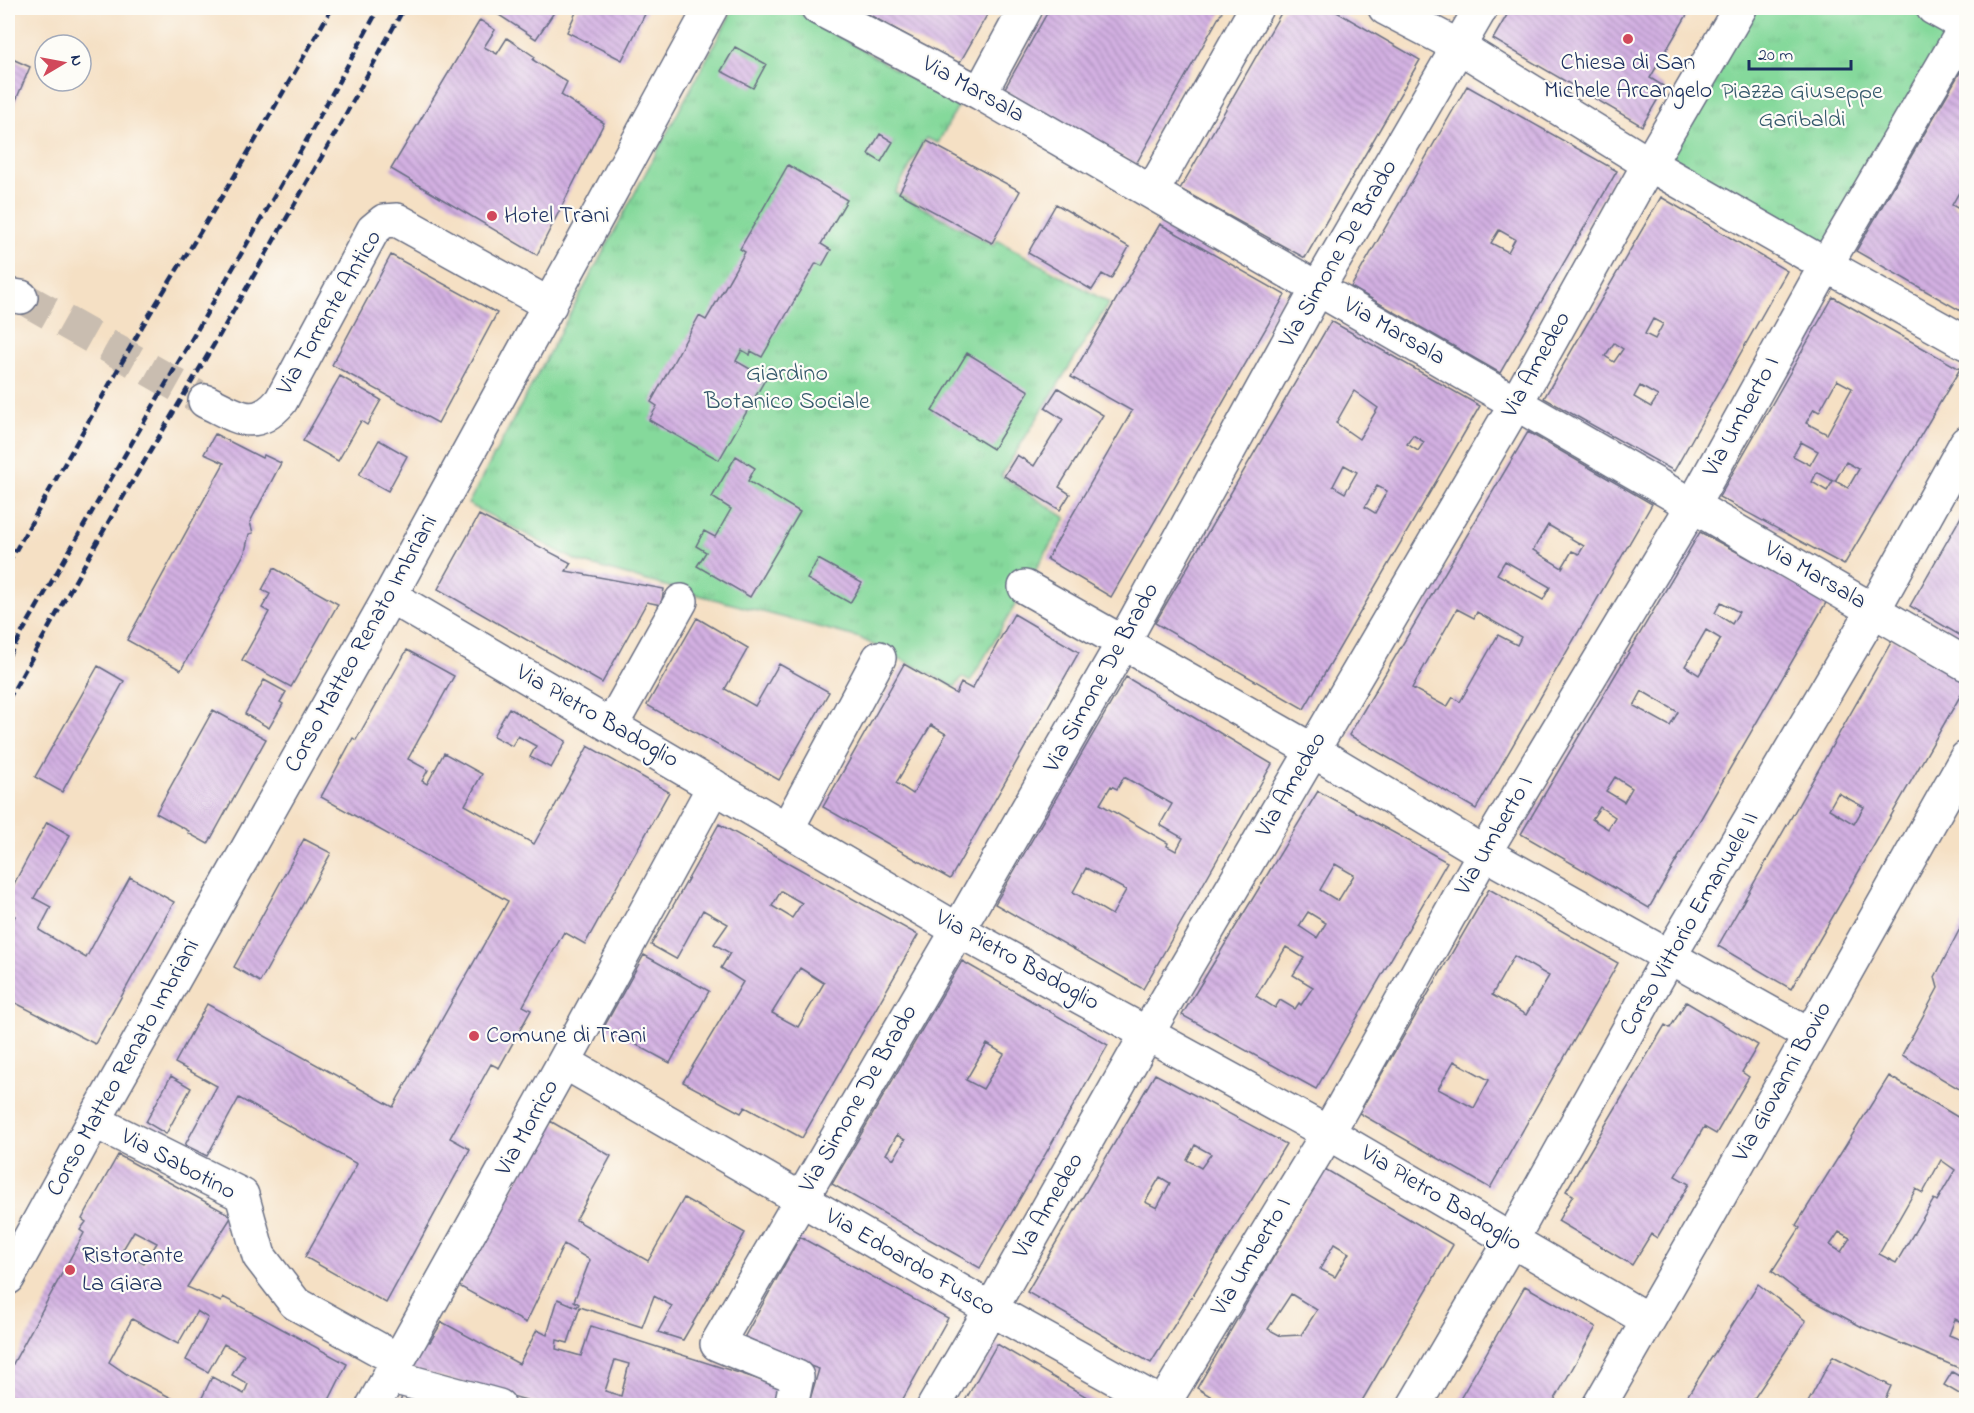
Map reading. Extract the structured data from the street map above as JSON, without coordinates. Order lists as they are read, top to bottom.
{
  "streets": {
    "street": [
      "Via Marsala",
      "Via Simone De Brado",
      "Via Torrente Antico",
      "Via Amedeo",
      "Via Umberto I",
      "Corso Matteo Renato Imbriani",
      "Via Pietro Badoglio",
      "Corso Vittorio Emanuele II",
      "Via Giovanni Bovio",
      "Via Morrico",
      "Via Sabotino",
      "Via Edoardo Fusco"
    ]
  },
  "crossings": [
    ["Via Marsala", "Via Simone De Brado"],
    ["Via Marsala", "Via Amedeo"],
    ["Via Marsala", "Via Umberto I"],
    ["Via Marsala", "Corso Vittorio Emanuele II"],
    ["Via Simone De Brado", "Via Pietro Badoglio"],
    ["Via Simone De Brado", "Via Edoardo Fusco"],
    ["Via Torrente Antico", "Corso Matteo Renato Imbriani"],
    ["Via Amedeo", "Via Pietro Badoglio"],
    ["Via Amedeo", "Via Edoardo Fusco"],
    ["Via Umberto I", "Via Pietro Badoglio"],
    ["Via Umberto I", "Via Edoardo Fusco"],
    ["Corso Matteo Renato Imbriani", "Via Pietro Badoglio"],
    ["Corso Matteo Renato Imbriani", "Via Sabotino"],
    ["Via Pietro Badoglio", "Corso Vittorio Emanuele II"],
    ["Via Pietro Badoglio", "Via Giovanni Bovio"],
    ["Via Pietro Badoglio", "Via Morrico"],
    ["Via Morrico", "Via Sabotino"],
    ["Via Morrico", "Via Edoardo Fusco"]
  ],
  "parks": ["Piazza Giuseppe Garibaldi", "Giardino Botanico Sociale"],
  "places": [
    "Chiesa di San Michele Arcangelo",
    "Hotel Trani",
    "Comune di Trani",
    "Ristorante La Giara"
  ],
  "scale_bar": "20 m",
  "north": "right"
}
